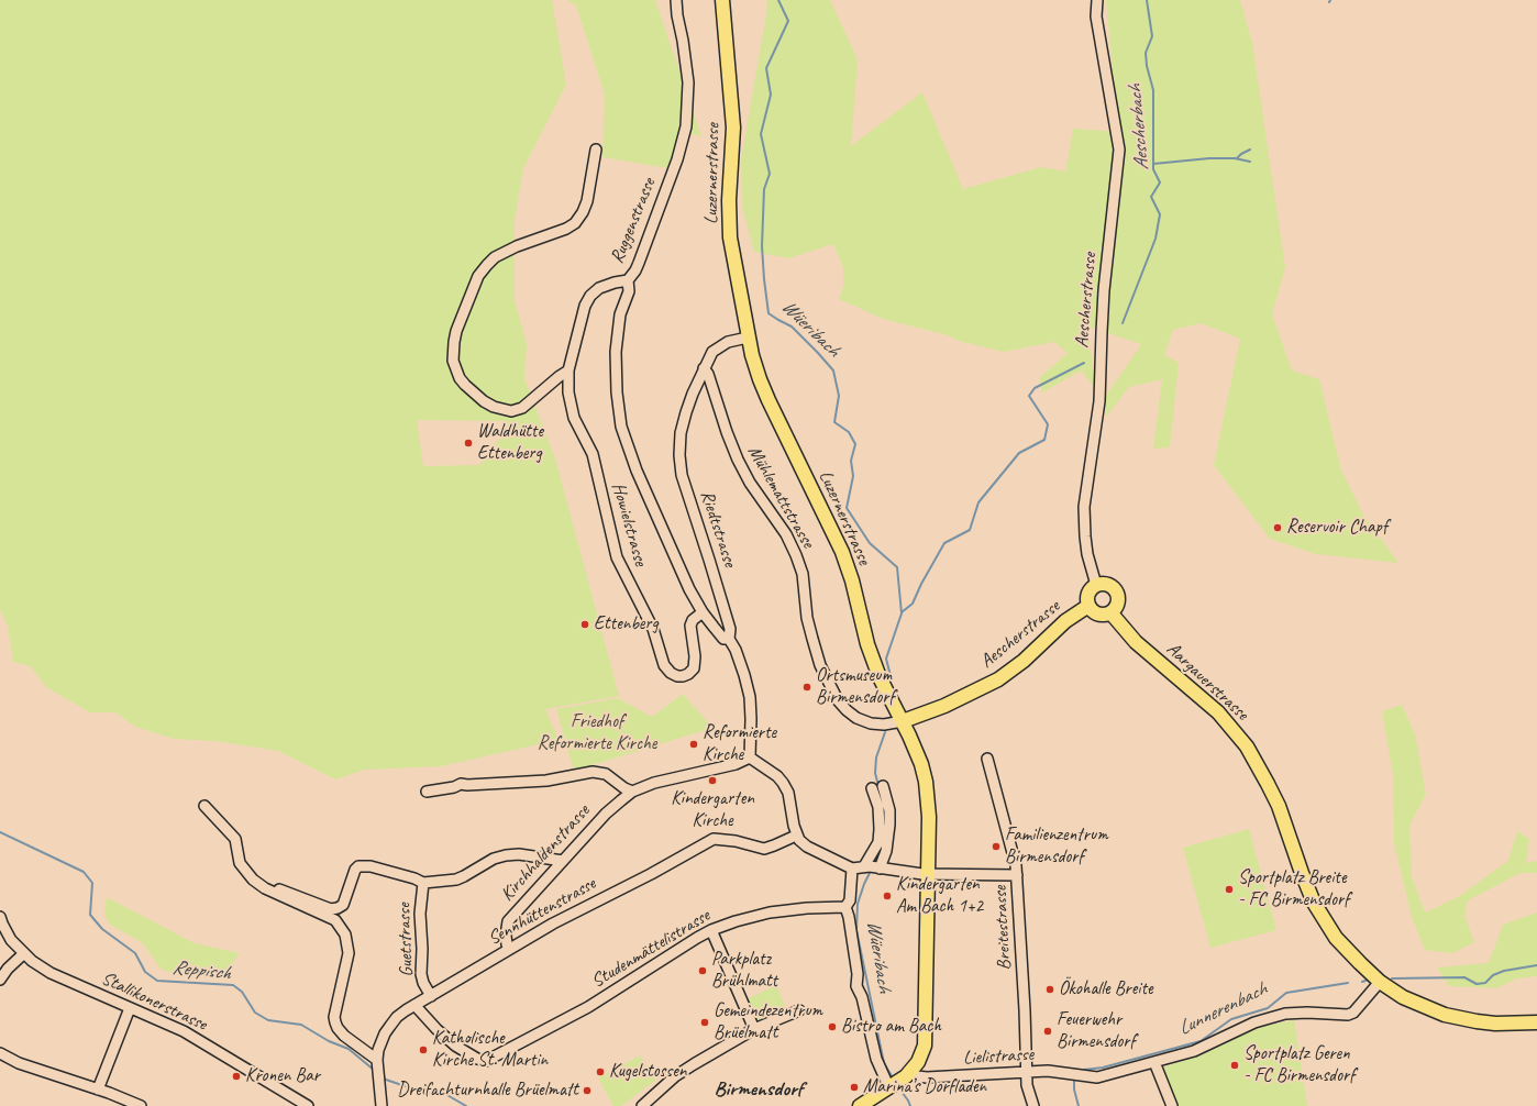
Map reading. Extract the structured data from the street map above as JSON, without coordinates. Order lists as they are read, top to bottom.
{
  "streets": {
    "main road": ["Luzernerstrasse", "Aescherstrasse", "Aargauerstrasse"],
    "street": [
      "Ruggenstrasse",
      "Mühlemattstrasse",
      "Howielstrasse",
      "Riedtstrasse",
      "Kirchhaldenstrasse",
      "Sennhüttenstrasse",
      "Breitestrasse",
      "Guetstrasse",
      "Studenmättelistrasse",
      "Stallikonerstrasse",
      "Lielistrasse"
    ]
  },
  "crossings": [
    ["Luzernerstrasse", "Aescherstrasse"],
    ["Luzernerstrasse", "Mühlemattstrasse"],
    ["Luzernerstrasse", "Riedtstrasse"],
    ["Luzernerstrasse", "Lielistrasse"],
    ["Ruggenstrasse", "Howielstrasse"],
    ["Ruggenstrasse", "Riedtstrasse"],
    ["Aescherstrasse", "Mühlemattstrasse"],
    ["Aescherstrasse", "Aargauerstrasse"],
    ["Mühlemattstrasse", "Riedtstrasse"],
    ["Riedtstrasse", "Kirchhaldenstrasse"],
    ["Aargauerstrasse", "Lielistrasse"],
    ["Kirchhaldenstrasse", "Sennhüttenstrasse"],
    ["Sennhüttenstrasse", "Guetstrasse"],
    ["Sennhüttenstrasse", "Studenmättelistrasse"],
    ["Breitestrasse", "Lielistrasse"]
  ],
  "districts": ["Birmensdorf"],
  "water": [
    "Aescherbach",
    "Wüeribach",
    "Reppisch",
    "Lunnerenbach"
  ],
  "parks": ["Friedhof Reformierte Kirche"],
  "places": [
    "Waldhütte Ettenberg",
    "Reservoir Chapf",
    "Ettenberg",
    "Ortsmuseum Birmensdorf",
    "Reformierte Kirche",
    "Kindergarten Kirche",
    "Familienzentrum Birmensdorf",
    "Sportplatz Breite - FC Birmensdorf",
    "Kindergarten Am Bach 1+2",
    "Parkplatz Brühlmatt",
    "Ökohalle Breite",
    "Gemeindezentrum Brüelmatt",
    "Bistro am Bach",
    "Feuerwehr Birmensdorf",
    "Katholische Kirche St. Martin",
    "Sportplatz Geren - FC Birmensdorf",
    "Kugelstossen",
    "Kronen Bar",
    "Marina’s Dorfladen",
    "Dreifachturnhalle Brüelmatt"
  ]
}
